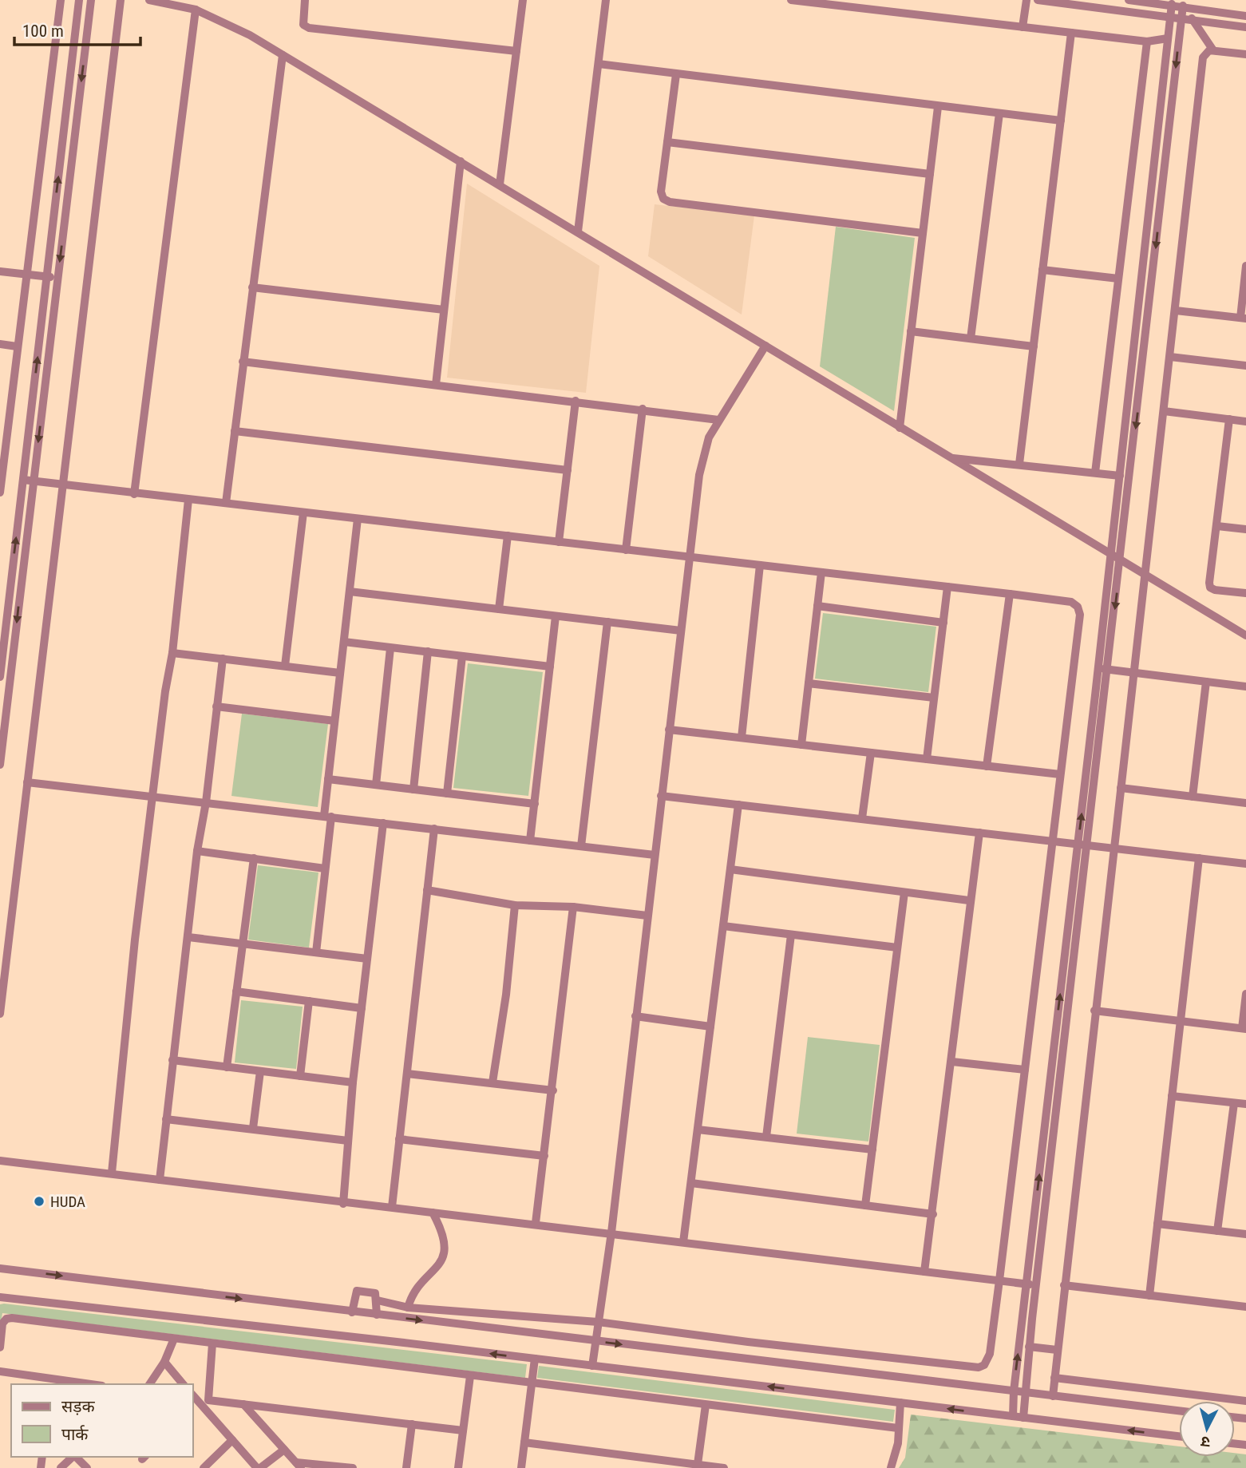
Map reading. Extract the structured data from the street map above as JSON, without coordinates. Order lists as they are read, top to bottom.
{
  "places": ["HUDA"],
  "legend": ["सड़क", "पार्क"],
  "scale_bar": "100 m",
  "north": "bottom"
}
